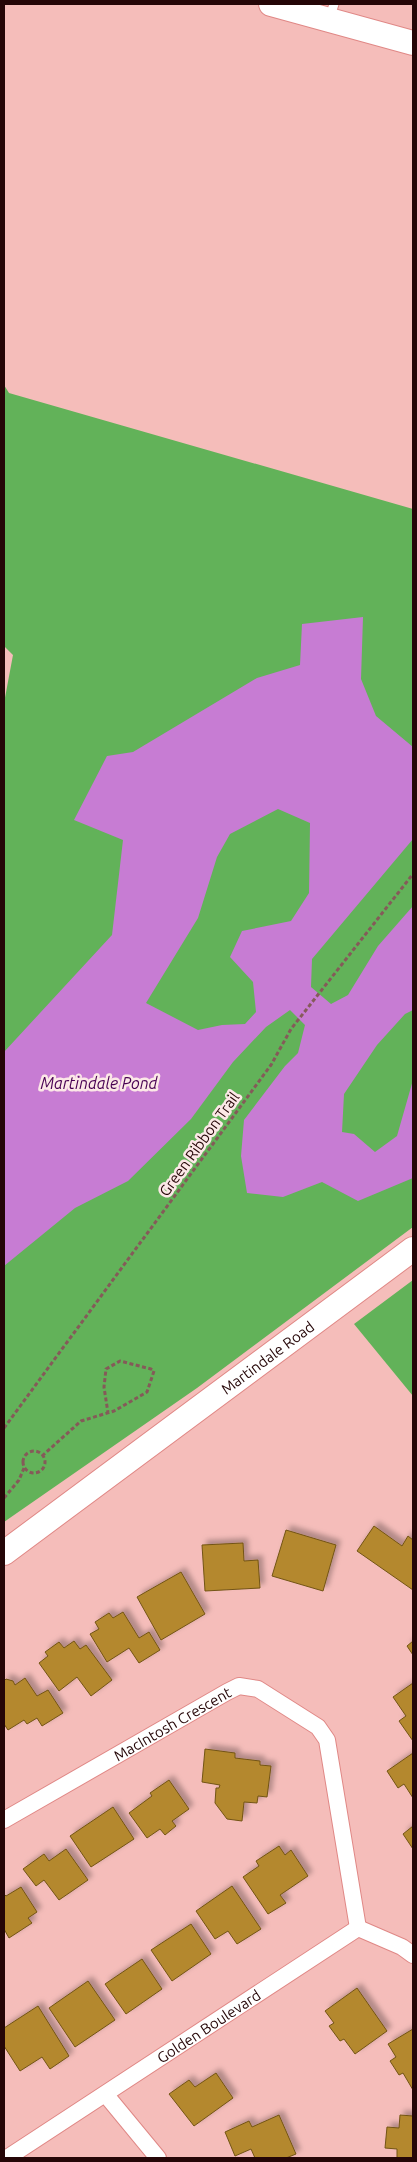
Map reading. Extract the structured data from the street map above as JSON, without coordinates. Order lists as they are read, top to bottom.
{
  "streets": {
    "main road": ["Martindale Road"],
    "street": ["MacIntosh Crescent", "Golden Boulevard"],
    "path": ["Green Ribbon Trail"]
  },
  "crossings": [
    ["MacIntosh Crescent", "Golden Boulevard"]
  ],
  "water": ["Martindale Pond"]
}
